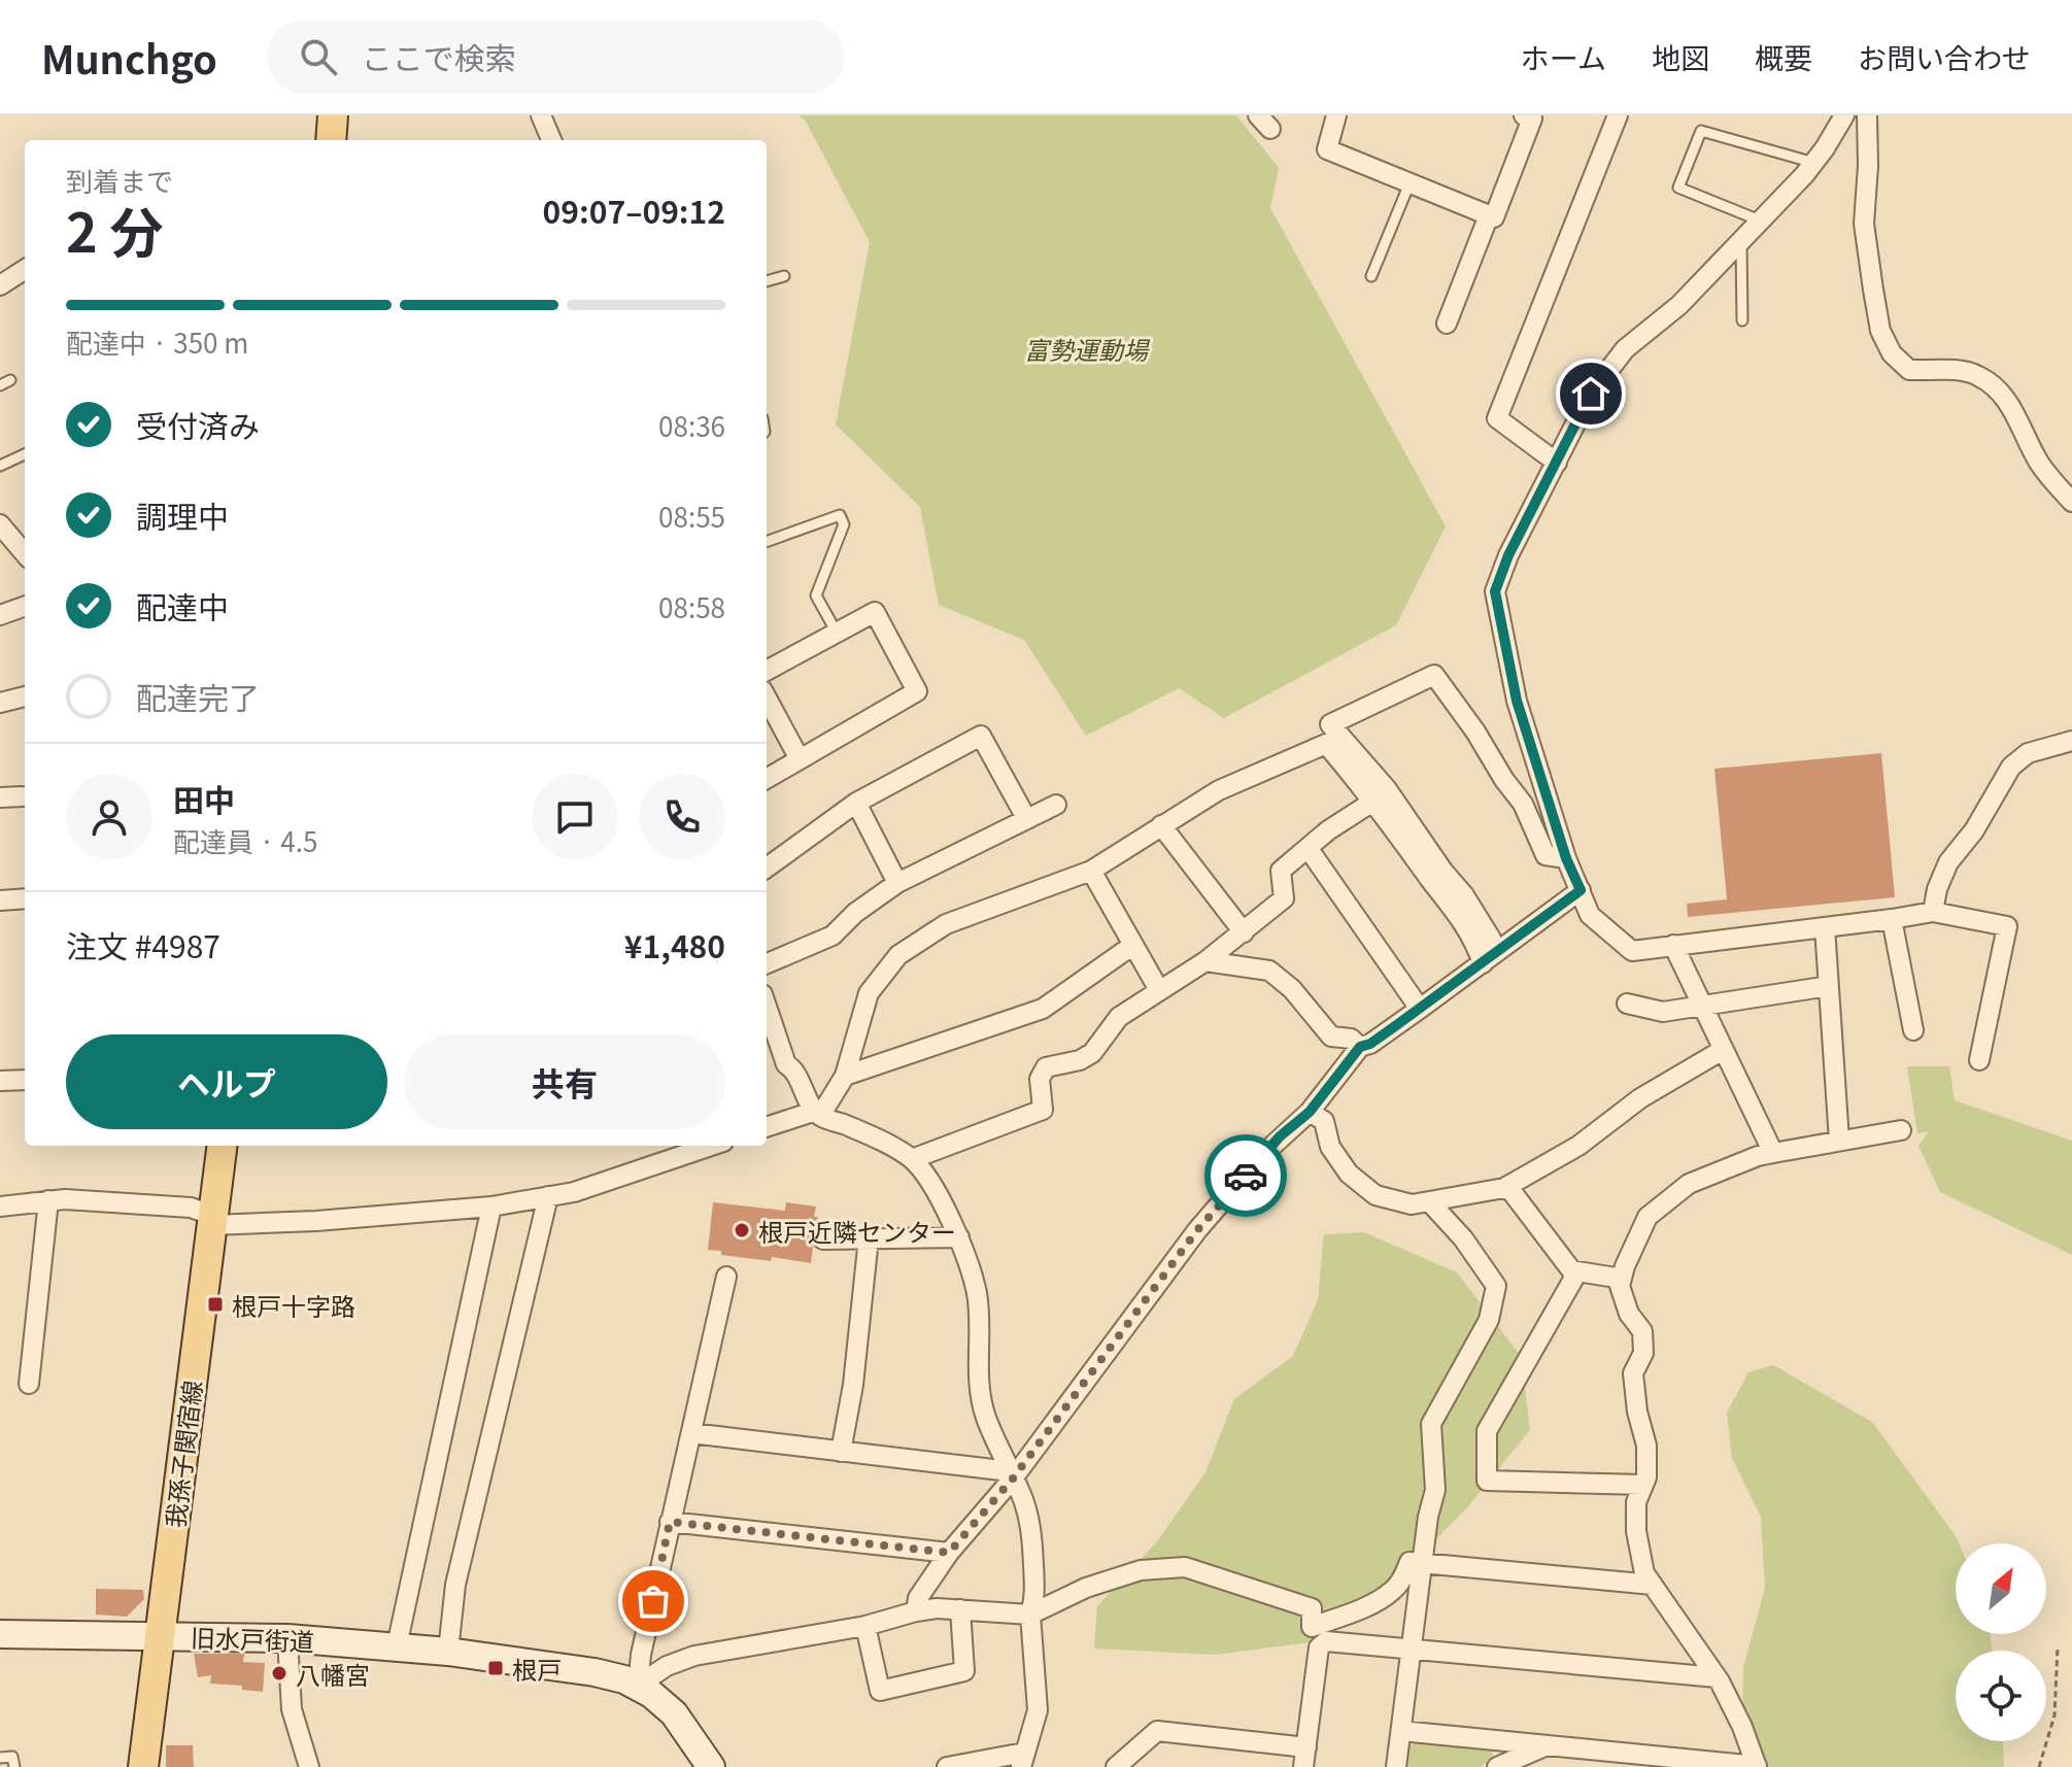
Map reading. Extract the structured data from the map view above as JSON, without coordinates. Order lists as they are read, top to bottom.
{
  "streets": {
    "main road": ["我孫子関宿線"],
    "street": ["旧水戸街道"]
  },
  "crossings": [
    ["我孫子関宿線", "旧水戸街道"]
  ],
  "parks": ["富勢運動場"],
  "places": {
    "other": ["根戸近隣センター", "八幡宮"],
    "transit": ["根戸十字路", "根戸"]
  },
  "north": "top right",
  "page": {
    "header": "Munchgo",
    "search": "ここで検索",
    "nav": [
      "ホーム",
      "地図",
      "概要",
      "お問い合わせ"
    ],
    "heading": ["2 分", "到着まで", "09:07–09:12"],
    "panel": [
      "田中",
      "配達員 · 4.5",
      "注文 #4987",
      "¥1,480"
    ],
    "bar": "配達中 · 350 m",
    "list": [
      ["受付済み", "08:36"],
      ["調理中", "08:55"],
      ["配達中", "08:58"],
      "配達完了"
    ],
    "buttons": ["ヘルプ", "共有"]
  }
}
